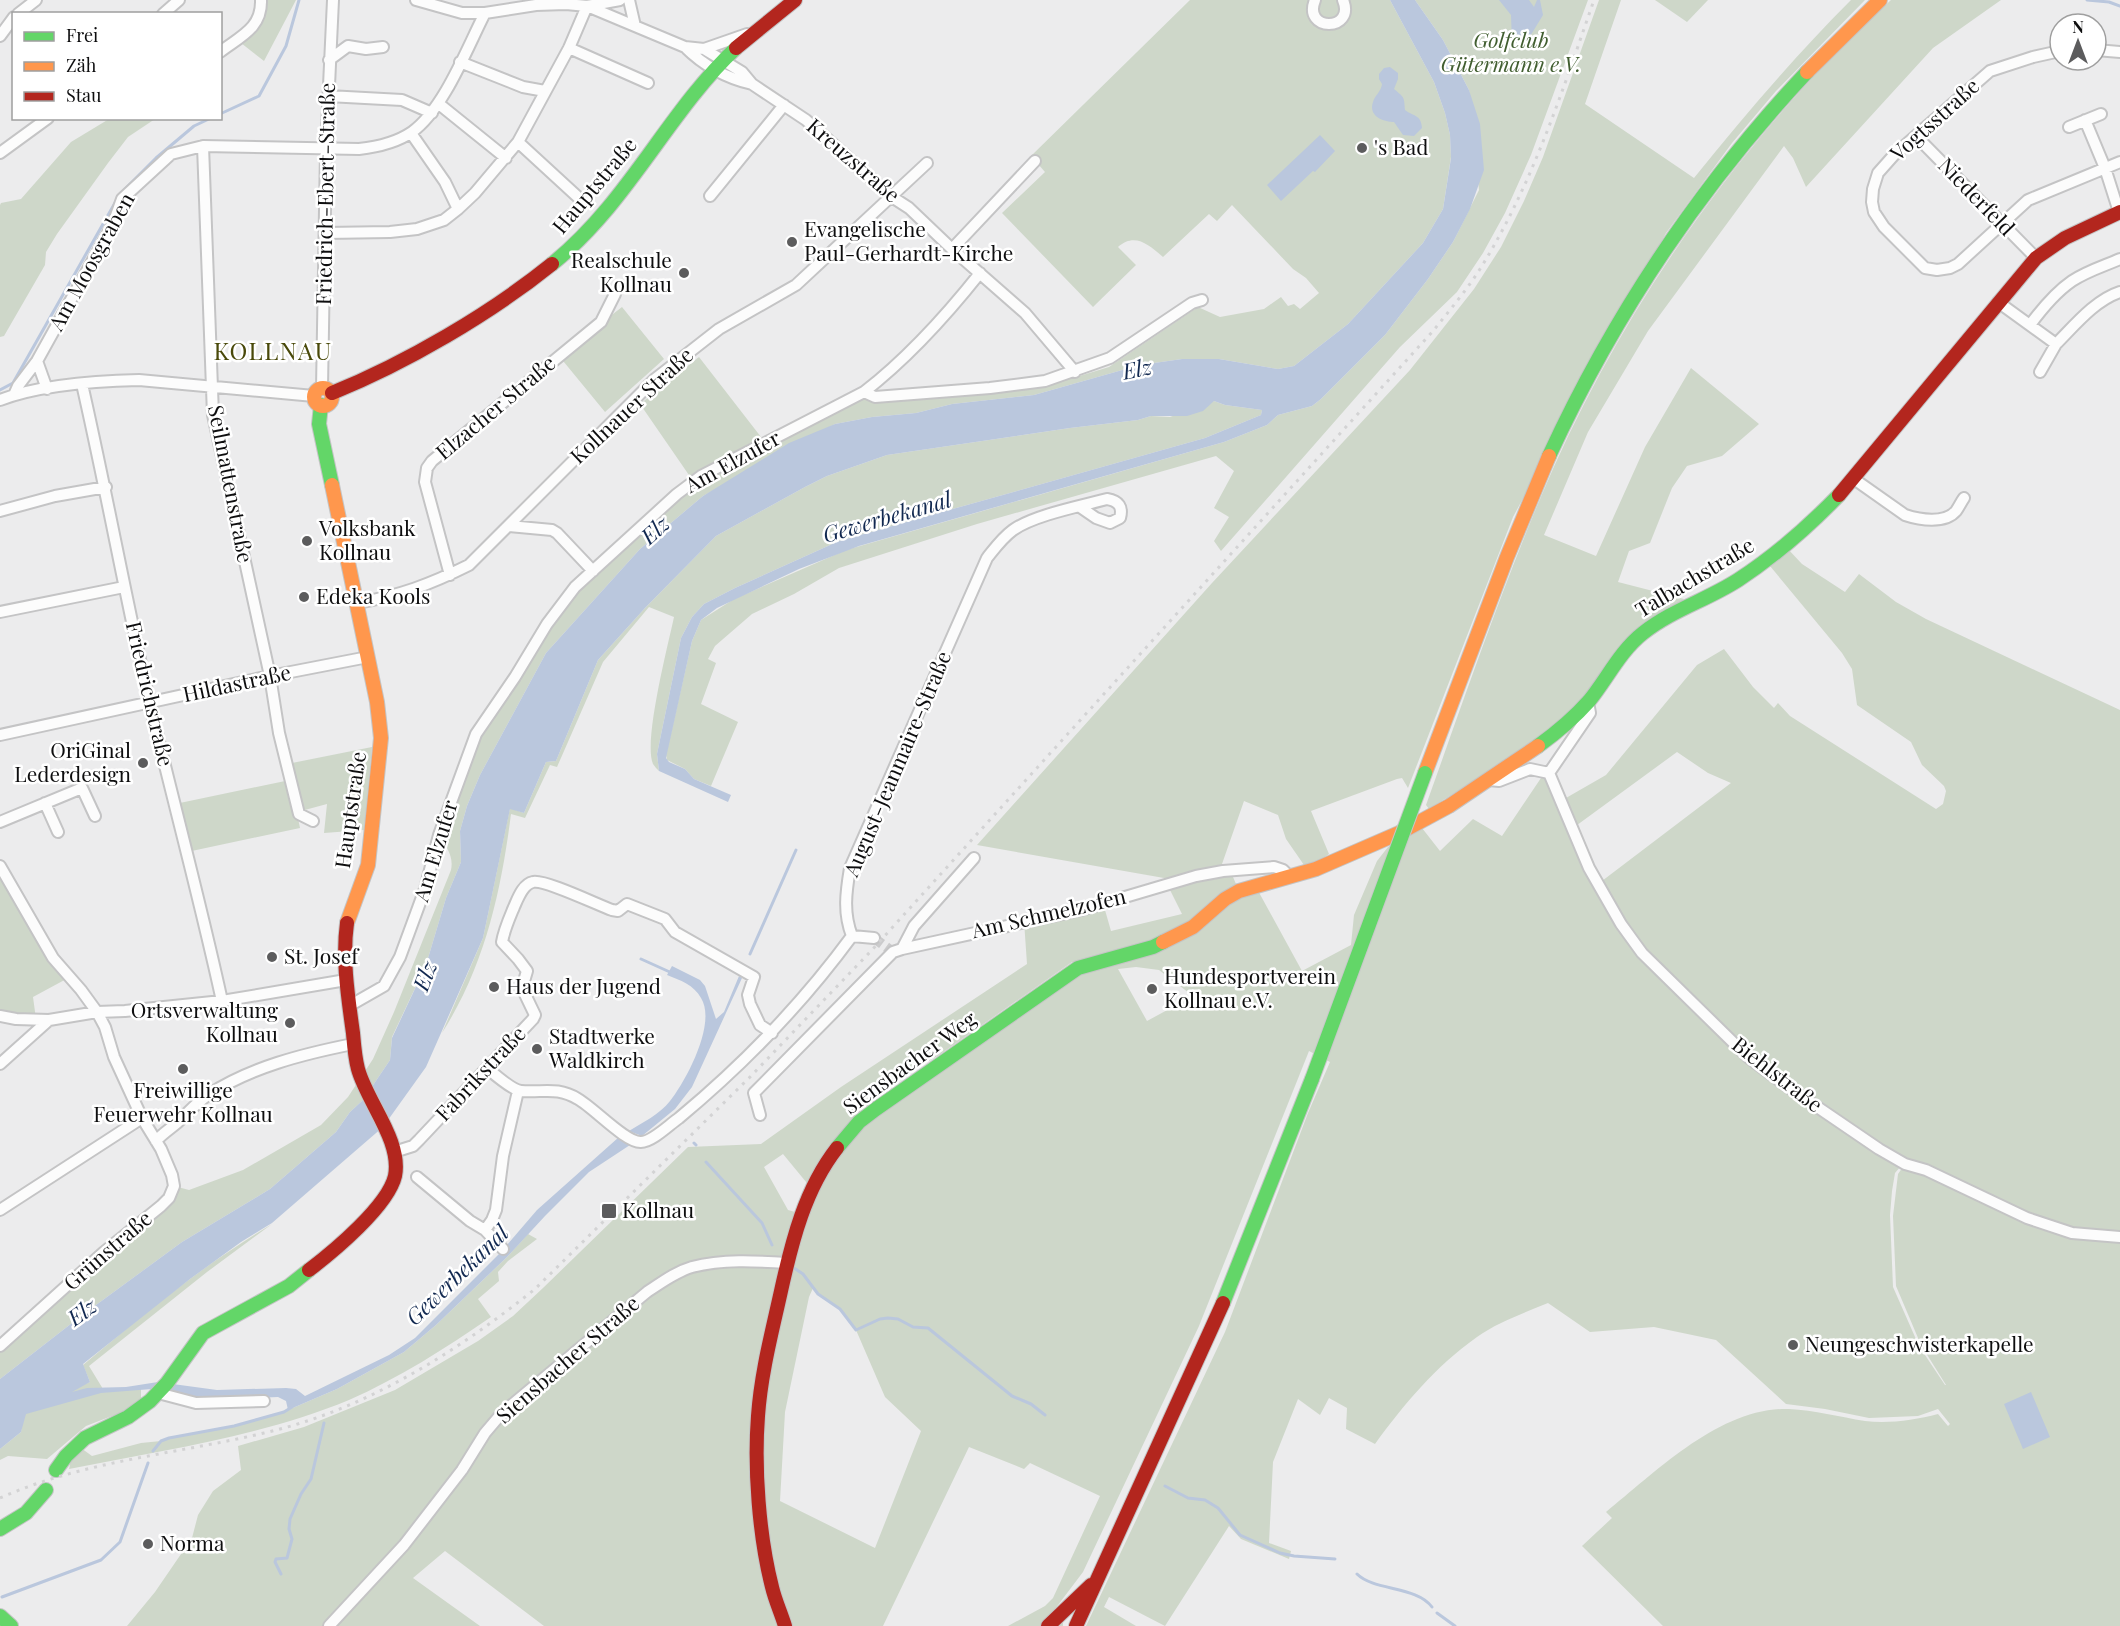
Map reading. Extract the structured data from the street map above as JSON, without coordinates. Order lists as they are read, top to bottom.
{
  "streets": {
    "main road": ["Hauptstraße", "Talbachstraße", "Siensbacher Weg"],
    "street": [
      "Vogtsstraße",
      "Kreuzstraße",
      "Friedrich-Ebert-Straße",
      "Niederfeld",
      "Am Moosgraben",
      "Kollnauer Straße",
      "Elzacher Straße",
      "Am Elzufer",
      "Seilmattenstraße",
      "Hildastraße",
      "Friedrichstraße",
      "August-Jeanmaire-Straße",
      "Am Schmelzofen",
      "Fabrikstraße",
      "Biehlstraße",
      "Grünstraße",
      "Siensbacher Straße"
    ]
  },
  "crossings": [
    ["Vogtsstraße", "Niederfeld"],
    ["Kreuzstraße", "Hauptstraße"],
    ["Kreuzstraße", "Kollnauer Straße"],
    ["Kreuzstraße", "Am Elzufer"],
    ["Hauptstraße", "Friedrich-Ebert-Straße"],
    ["Hauptstraße", "Kollnauer Straße"],
    ["Hauptstraße", "Am Elzufer"],
    ["Hauptstraße", "Hildastraße"],
    ["Hauptstraße", "Fabrikstraße"],
    ["Friedrich-Ebert-Straße", "Am Moosgraben"],
    ["Niederfeld", "Talbachstraße"],
    ["Am Moosgraben", "Seilmattenstraße"],
    ["Kollnauer Straße", "Elzacher Straße"],
    ["Seilmattenstraße", "Hildastraße"],
    ["Talbachstraße", "Am Schmelzofen"],
    ["Talbachstraße", "Siensbacher Weg"],
    ["Hildastraße", "Friedrichstraße"],
    ["Am Schmelzofen", "Siensbacher Weg"],
    ["Siensbacher Weg", "Siensbacher Straße"]
  ],
  "districts": ["KOLLNAU"],
  "water": ["Elz", "Gewerbekanal"],
  "parks": ["Golfclub Gütermann e.V."],
  "places": {
    "other": [
      "'s Bad",
      "Evangelische Paul-Gerhardt-Kirche",
      "Realschule Kollnau",
      "Volksbank Kollnau",
      "Edeka Kools",
      "OriGinal Lederdesign",
      "St. Josef",
      "Haus der Jugend",
      "Hundesportverein Kollnau e.V.",
      "Ortsverwaltung Kollnau",
      "Stadtwerke Waldkirch",
      "Freiwillige Feuerwehr Kollnau",
      "Neungeschwisterkapelle",
      "Norma"
    ],
    "transit": ["Kollnau"]
  },
  "legend": ["Frei", "Zäh", "Stau"],
  "north": "top"
}
